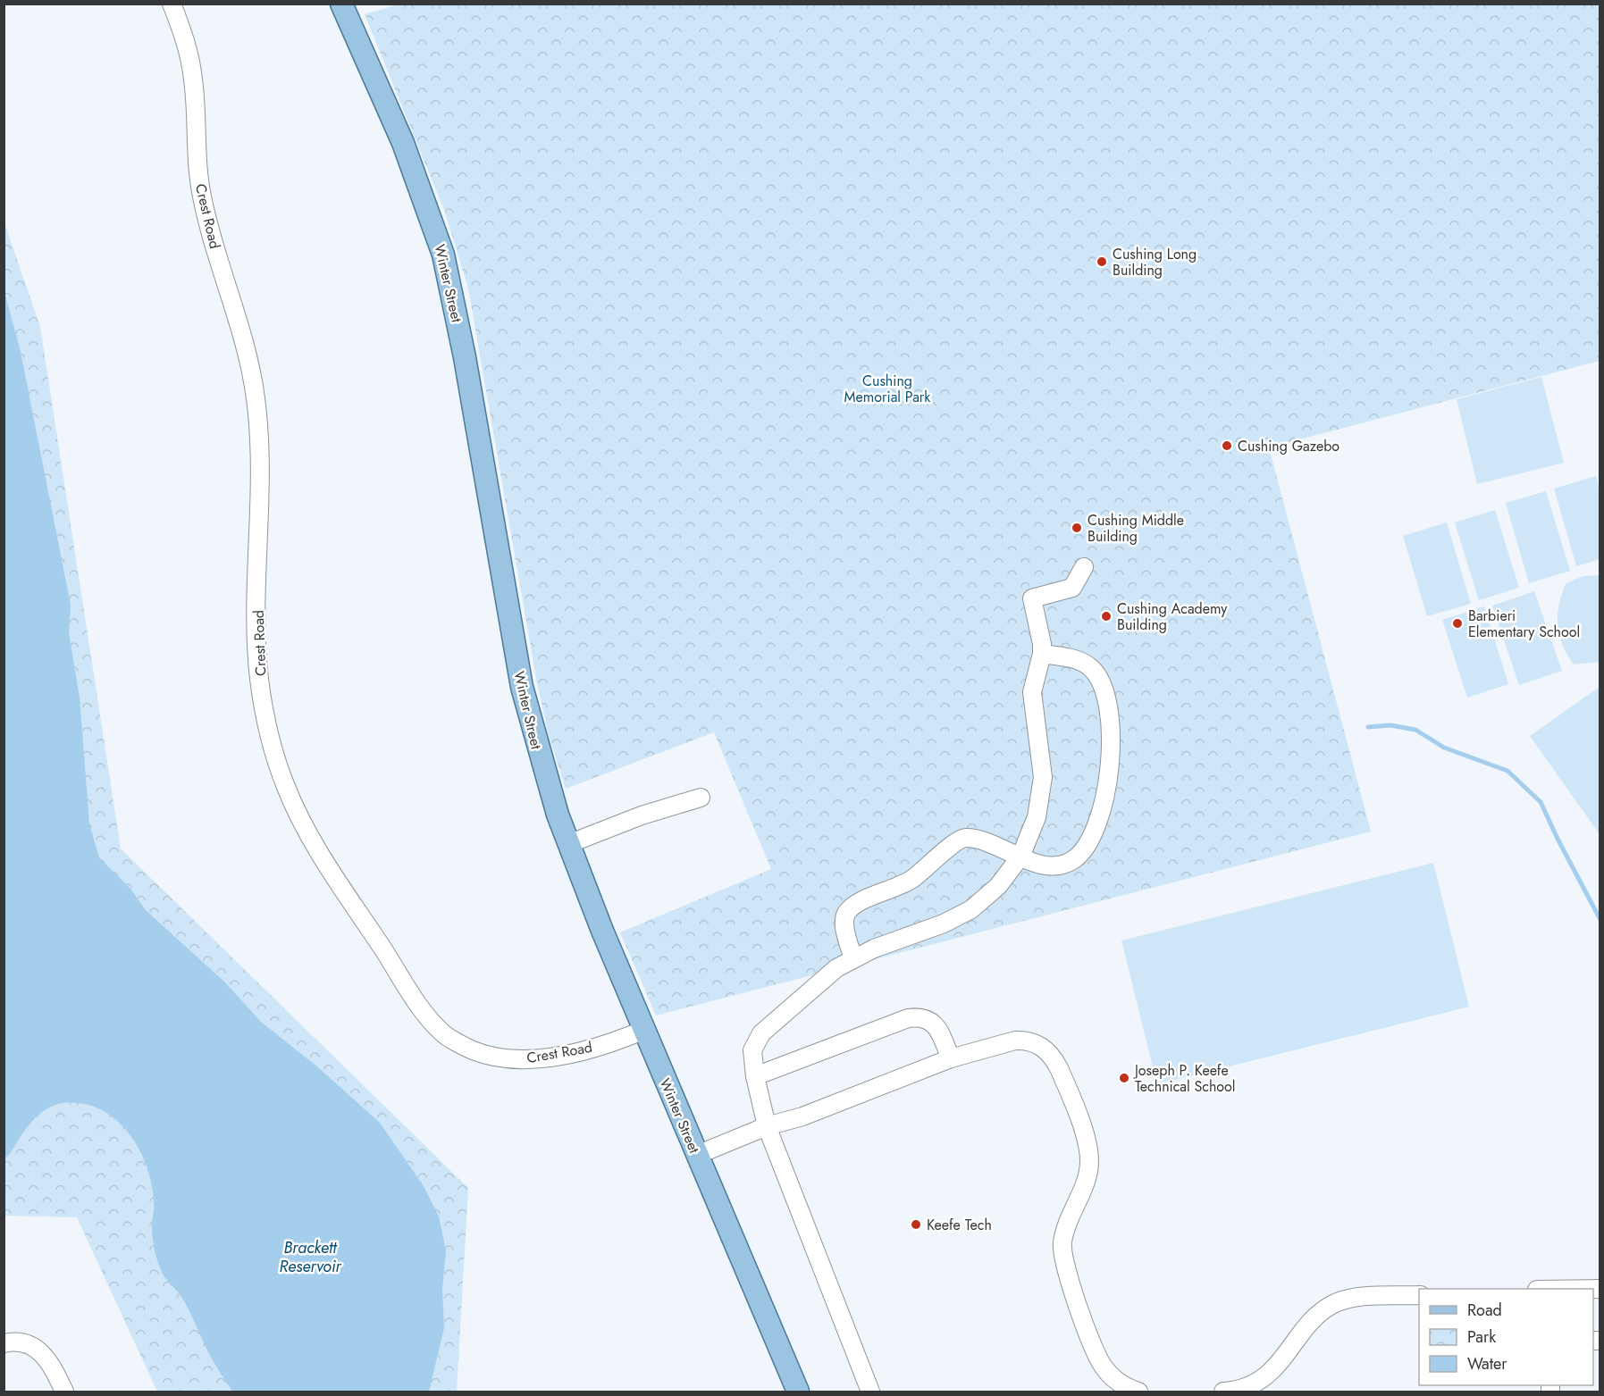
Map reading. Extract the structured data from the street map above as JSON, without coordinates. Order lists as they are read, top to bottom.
{
  "streets": {
    "main road": ["Winter Street"],
    "street": ["Crest Road"]
  },
  "crossings": [
    ["Crest Road", "Winter Street"]
  ],
  "water": ["Brackett Reservoir"],
  "parks": ["Cushing Memorial Park"],
  "places": [
    "Cushing Long Building",
    "Cushing Gazebo",
    "Cushing Middle Building",
    "Cushing Academy Building",
    "Barbieri Elementary School",
    "Joseph P. Keefe Technical School",
    "Keefe Tech"
  ],
  "legend": ["Road", "Park", "Water"]
}
